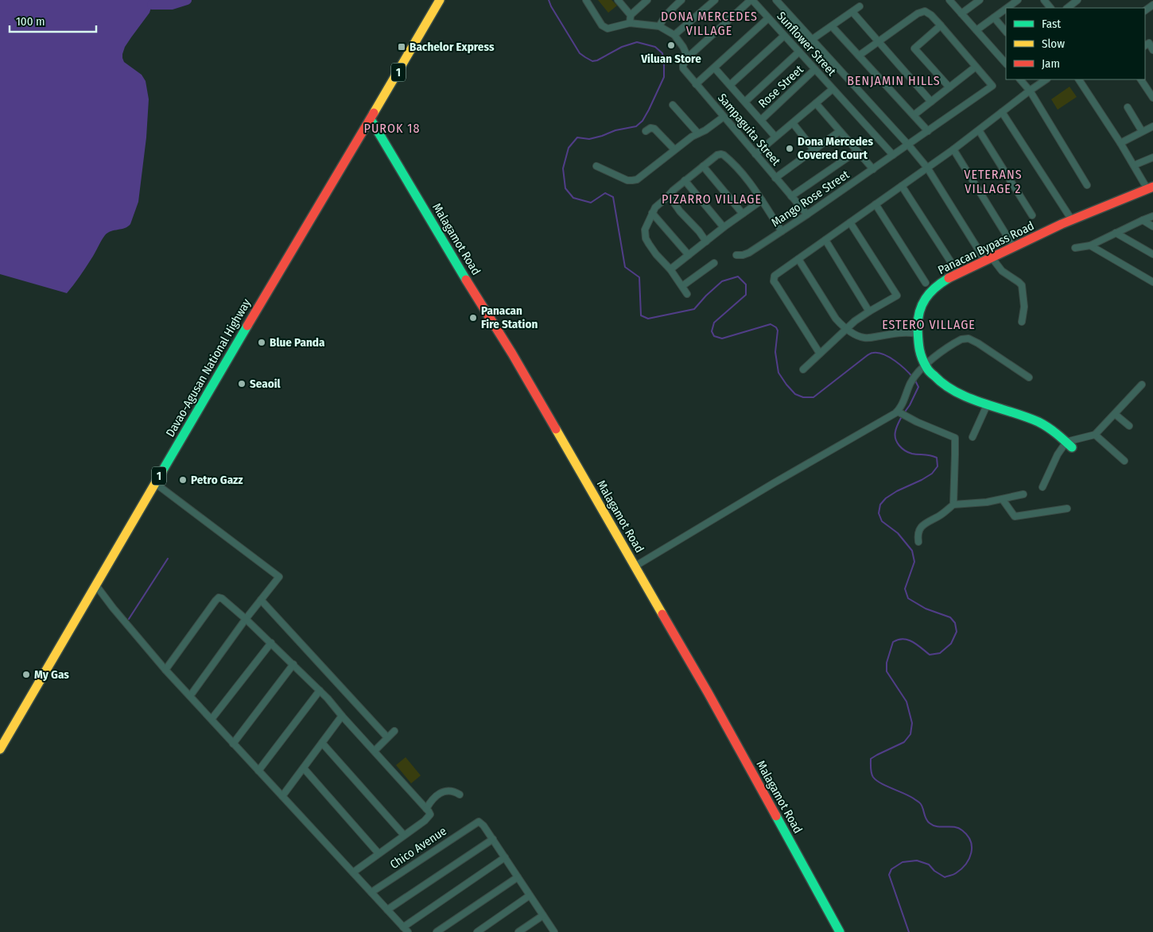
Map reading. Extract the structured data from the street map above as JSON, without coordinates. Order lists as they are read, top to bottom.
{
  "streets": {
    "main road": [
      "1",
      "Malagamot Road",
      "Panacan Bypass Road",
      "Davao-Agusan National Highway"
    ],
    "street": [
      "Sunflower Street",
      "Rose Street",
      "Sampaguita Street",
      "Mango Rose Street",
      "Chico Avenue"
    ]
  },
  "crossings": [
    ["Sunflower Street", "Rose Street"],
    ["Sunflower Street", "Mango Rose Street"],
    ["Sampaguita Street", "Mango Rose Street"],
    ["Malagamot Road", "Davao-Agusan National Highway"]
  ],
  "districts": [
    "DONA MERCEDES VILLAGE",
    "BENJAMIN HILLS",
    "PUROK 18",
    "VETERANS VILLAGE 2",
    "PIZARRO VILLAGE",
    "ESTERO VILLAGE"
  ],
  "places": {
    "other": [
      "Viluan Store",
      "Dona Mercedes Covered Court",
      "Panacan Fire Station",
      "Blue Panda",
      "Seaoil",
      "Petro Gazz",
      "My Gas"
    ],
    "transit": ["Bachelor Express"]
  },
  "legend": ["Fast", "Slow", "Jam"],
  "scale_bar": "100 m"
}
